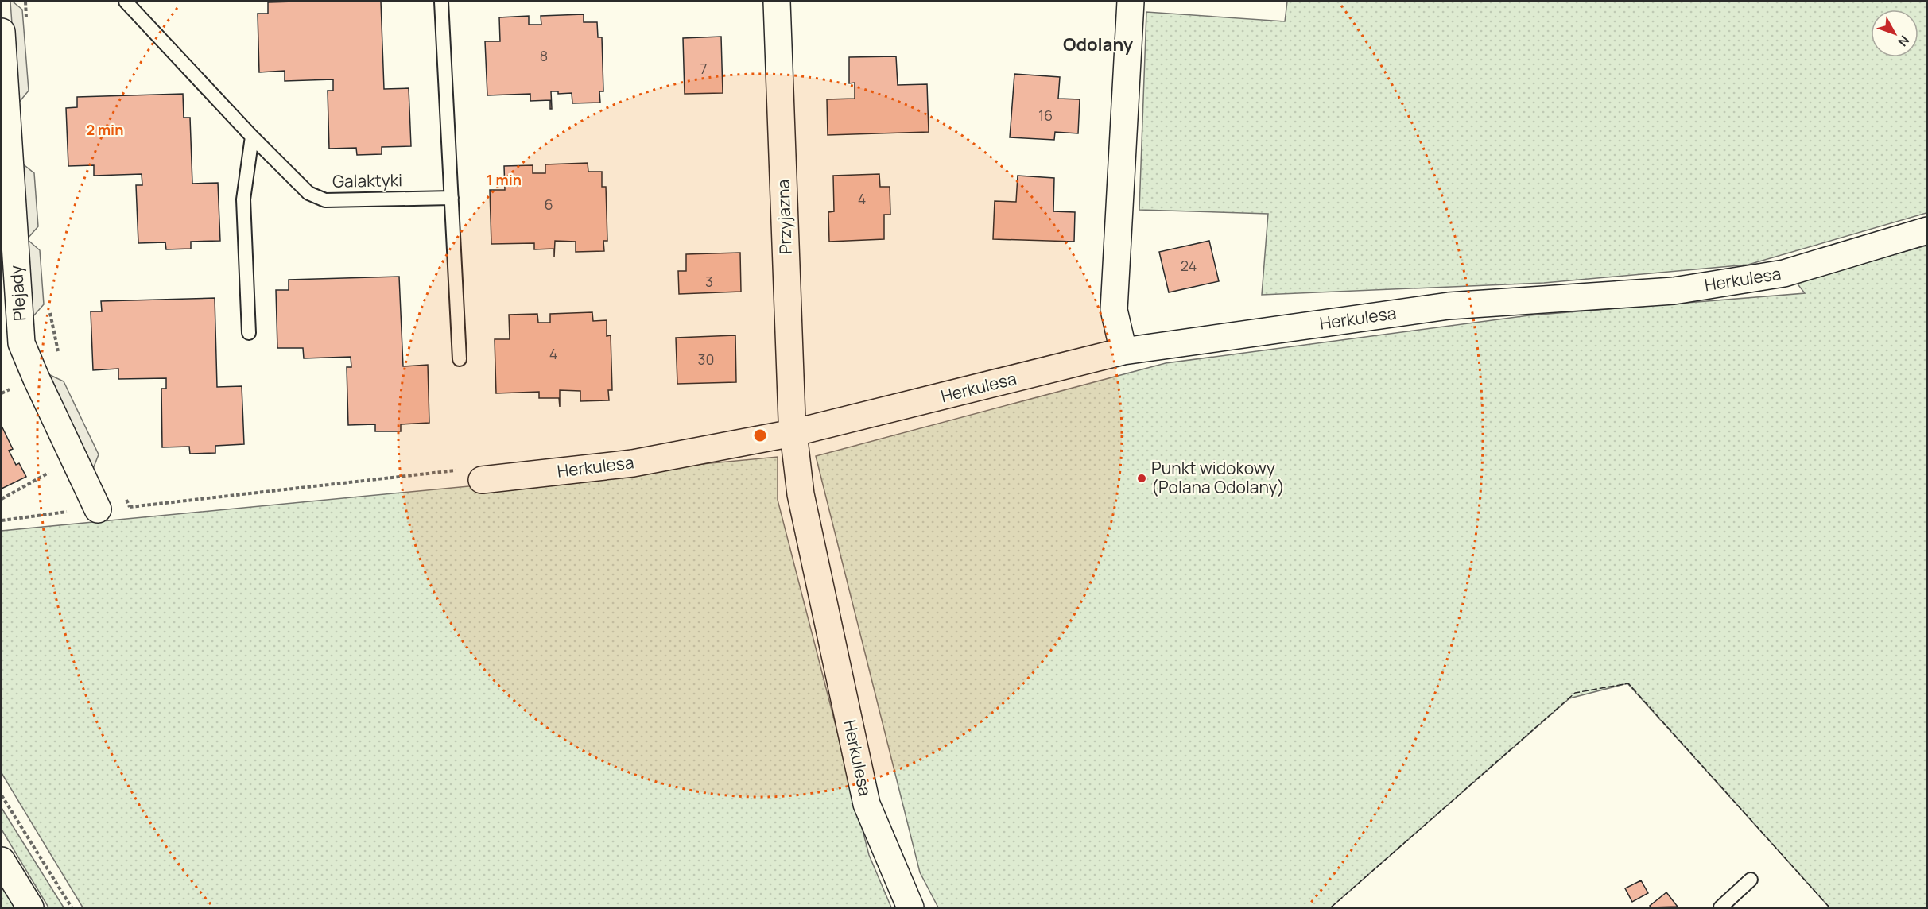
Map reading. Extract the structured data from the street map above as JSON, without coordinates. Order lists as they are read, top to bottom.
{
  "streets": {
    "street": ["Przyjazna", "Herkulesa", "Plejady"],
    "lane": ["Galaktyki"]
  },
  "crossings": [
    ["Przyjazna", "Herkulesa"]
  ],
  "districts": ["Odolany"],
  "places": ["Punkt widokowy (Polana Odolany)"],
  "house_numbers": [
    "8",
    "7",
    "16",
    "4",
    "6",
    "24",
    "3",
    "4",
    "30"
  ],
  "north": "bottom right",
  "rings": ["2 min", "1 min"]
}
